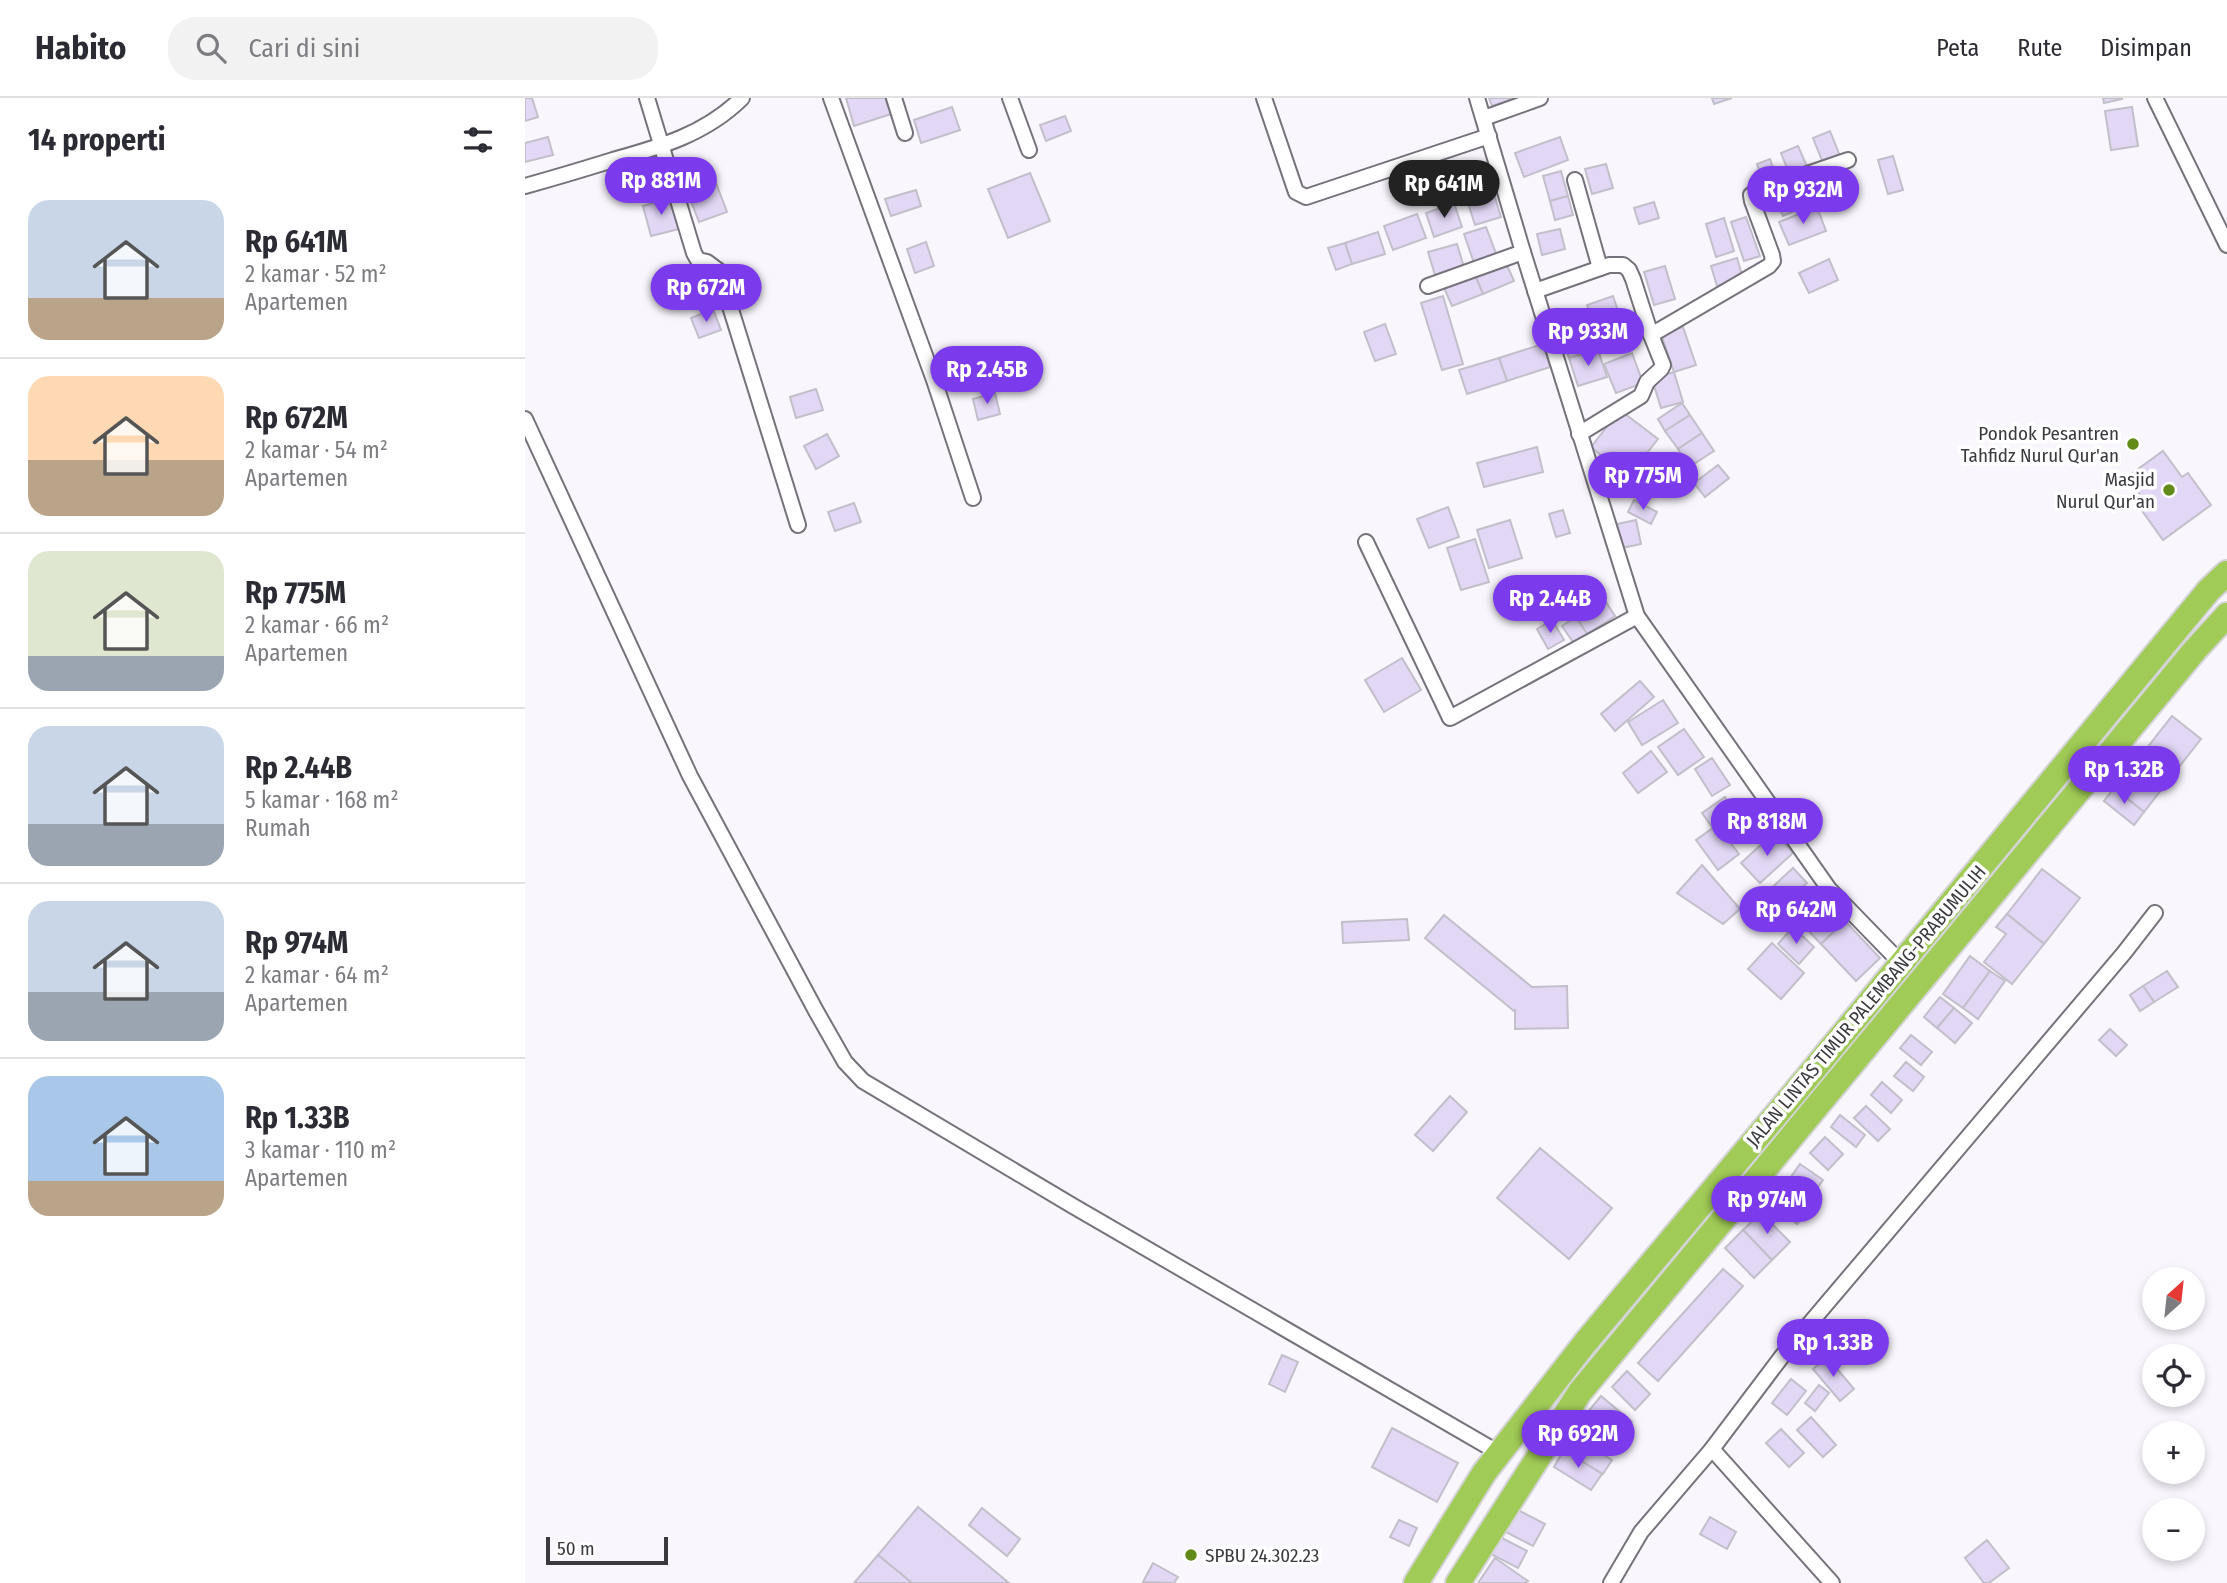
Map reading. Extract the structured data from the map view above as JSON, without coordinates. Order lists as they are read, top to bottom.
{
  "streets": {
    "highway": ["JALAN LINTAS TIMUR PALEMBANG-PRABUMULIH"]
  },
  "places": ["Pondok Pesantren Tahfidz Nurul Qur'an", "Masjid Nurul Qur'an", "SPBU 24.302.23"],
  "scale_bar": "50 m",
  "north": "top right",
  "page": {
    "header": "Habito",
    "search": "Cari di sini",
    "nav": ["Peta", "Rute", "Disimpan"],
    "heading": "14 properti",
    "price": [
      "Rp 881M",
      "Rp 641M",
      "Rp 932M",
      "Rp 672M",
      "Rp 933M",
      "Rp 2.45B",
      "Rp 775M",
      "Rp 2.44B",
      "Rp 1.32B",
      "Rp 818M",
      "Rp 642M",
      "Rp 974M",
      "Rp 1.33B",
      "Rp 692M"
    ],
    "list": [
      {
        "name": "Rp 641M",
        "note": "2 kamar · 52 m² · Apartemen"
      },
      {
        "name": "Rp 672M",
        "note": "2 kamar · 54 m² · Apartemen"
      },
      {
        "name": "Rp 775M",
        "note": "2 kamar · 66 m² · Apartemen"
      },
      {
        "name": "Rp 2.44B",
        "note": "5 kamar · 168 m² · Rumah"
      },
      {
        "name": "Rp 974M",
        "note": "2 kamar · 64 m² · Apartemen"
      },
      {
        "name": "Rp 1.33B",
        "note": "3 kamar · 110 m² · Apartemen"
      }
    ],
    "map_buttons": ["+", "−"],
    "scale": "50 m"
  }
}
